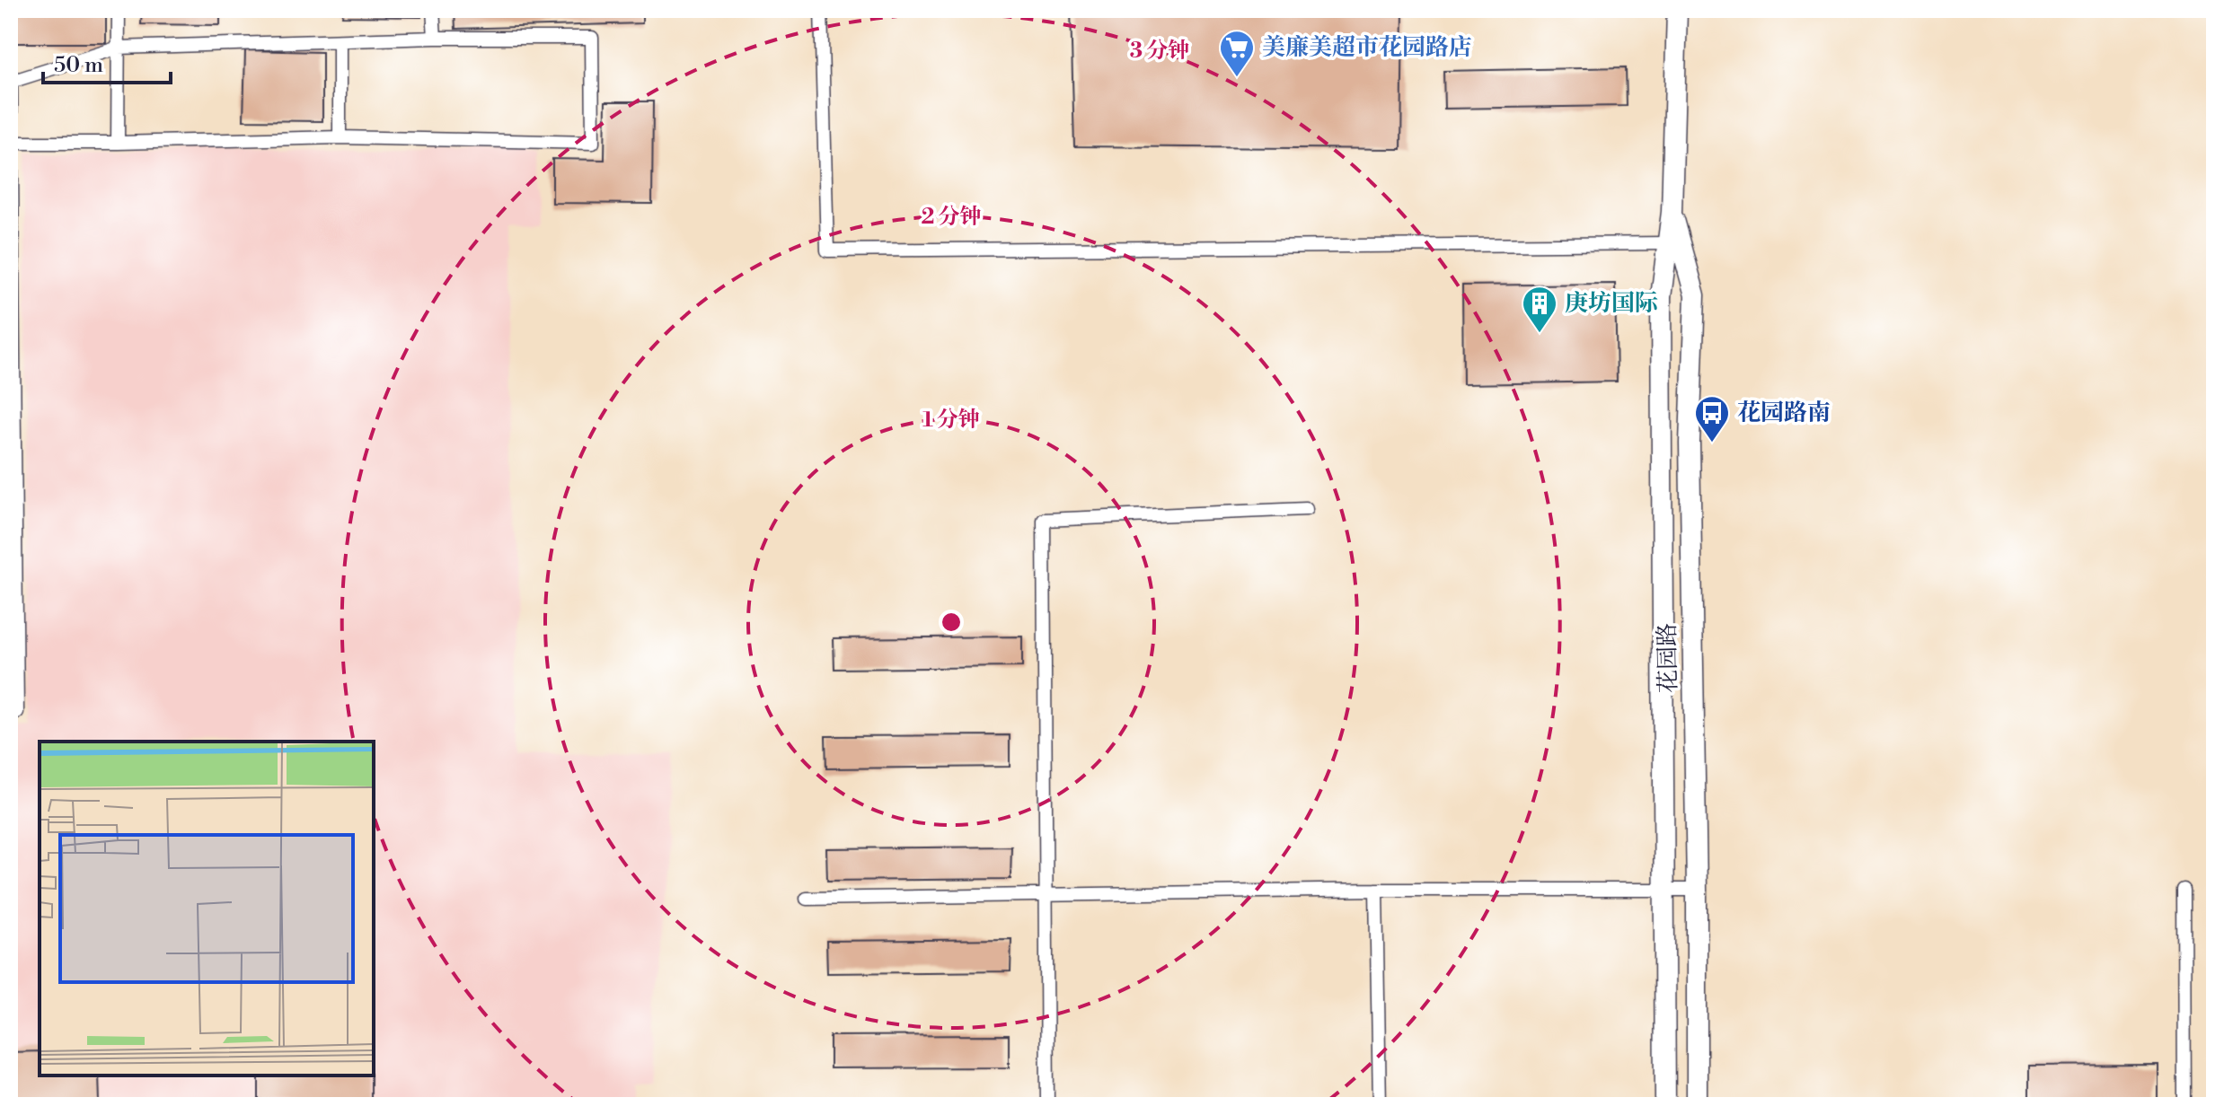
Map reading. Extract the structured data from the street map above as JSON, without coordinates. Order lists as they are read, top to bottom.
{
  "streets": {
    "street": ["花园路"]
  },
  "places": {
    "supermarket": ["美廉美超市花园路店"],
    "building": ["庚坊国际"],
    "bus stop": ["花园路南"]
  },
  "scale_bar": "50 m",
  "rings": ["3 分钟", "2 分钟", "1 分钟"]
}
